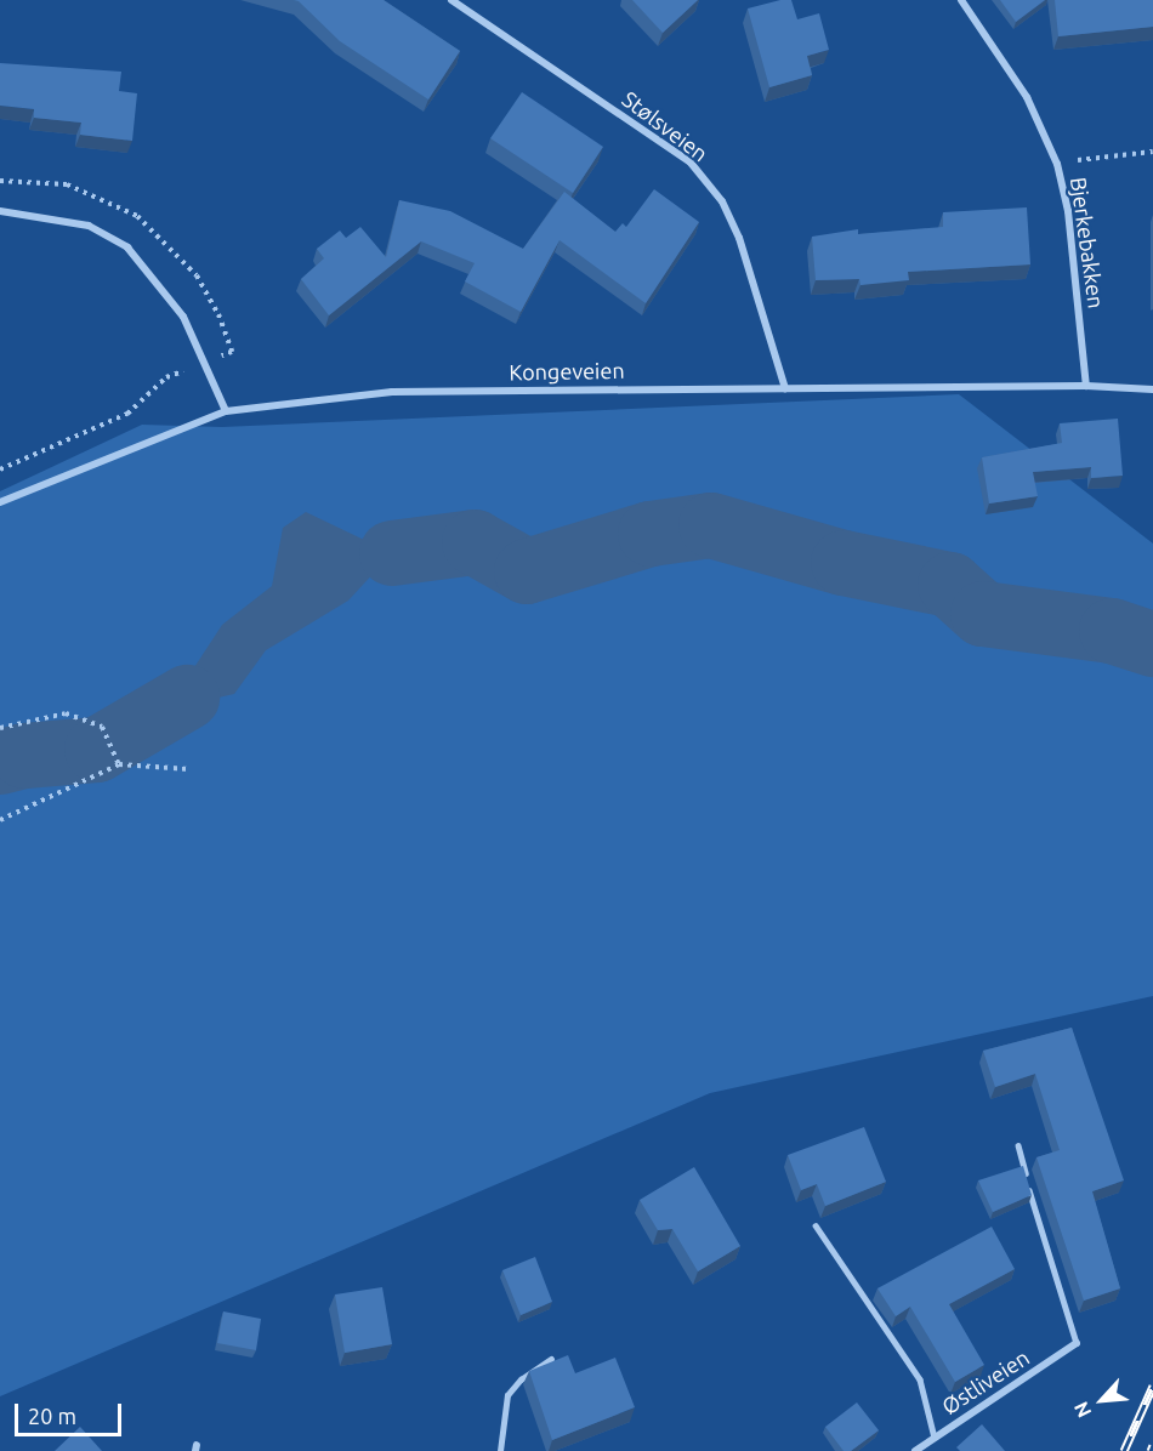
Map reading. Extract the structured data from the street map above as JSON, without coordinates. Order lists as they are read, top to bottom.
{
  "streets": {
    "street": [
      "Stølsveien",
      "Bjerkebakken",
      "Kongeveien",
      "Østliveien"
    ]
  },
  "crossings": [
    ["Stølsveien", "Kongeveien"],
    ["Bjerkebakken", "Kongeveien"]
  ],
  "scale_bar": "20 m",
  "north": "bottom left"
}
